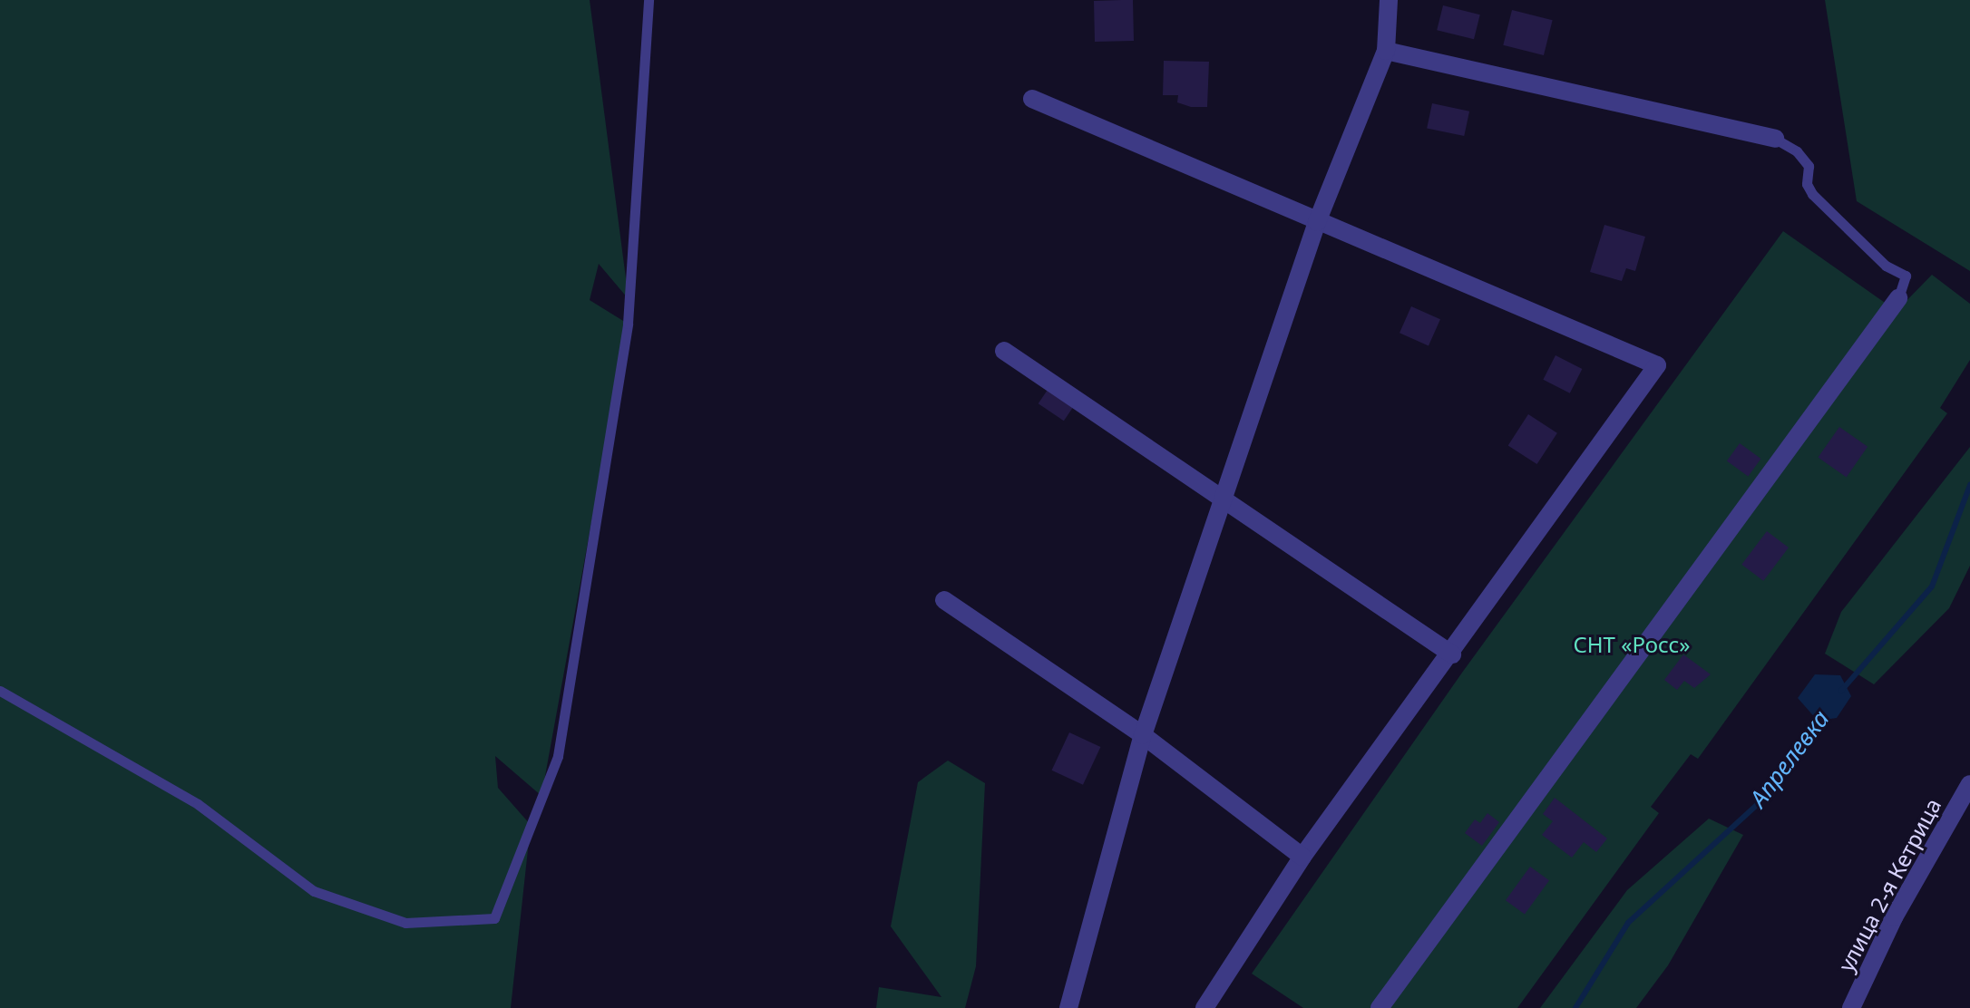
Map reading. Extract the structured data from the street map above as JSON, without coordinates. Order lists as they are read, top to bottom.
{
  "streets": {
    "street": ["улица 2-я Кетрица"]
  },
  "water": ["Апрелевка"],
  "parks": ["СНТ «Росс»"]
}
